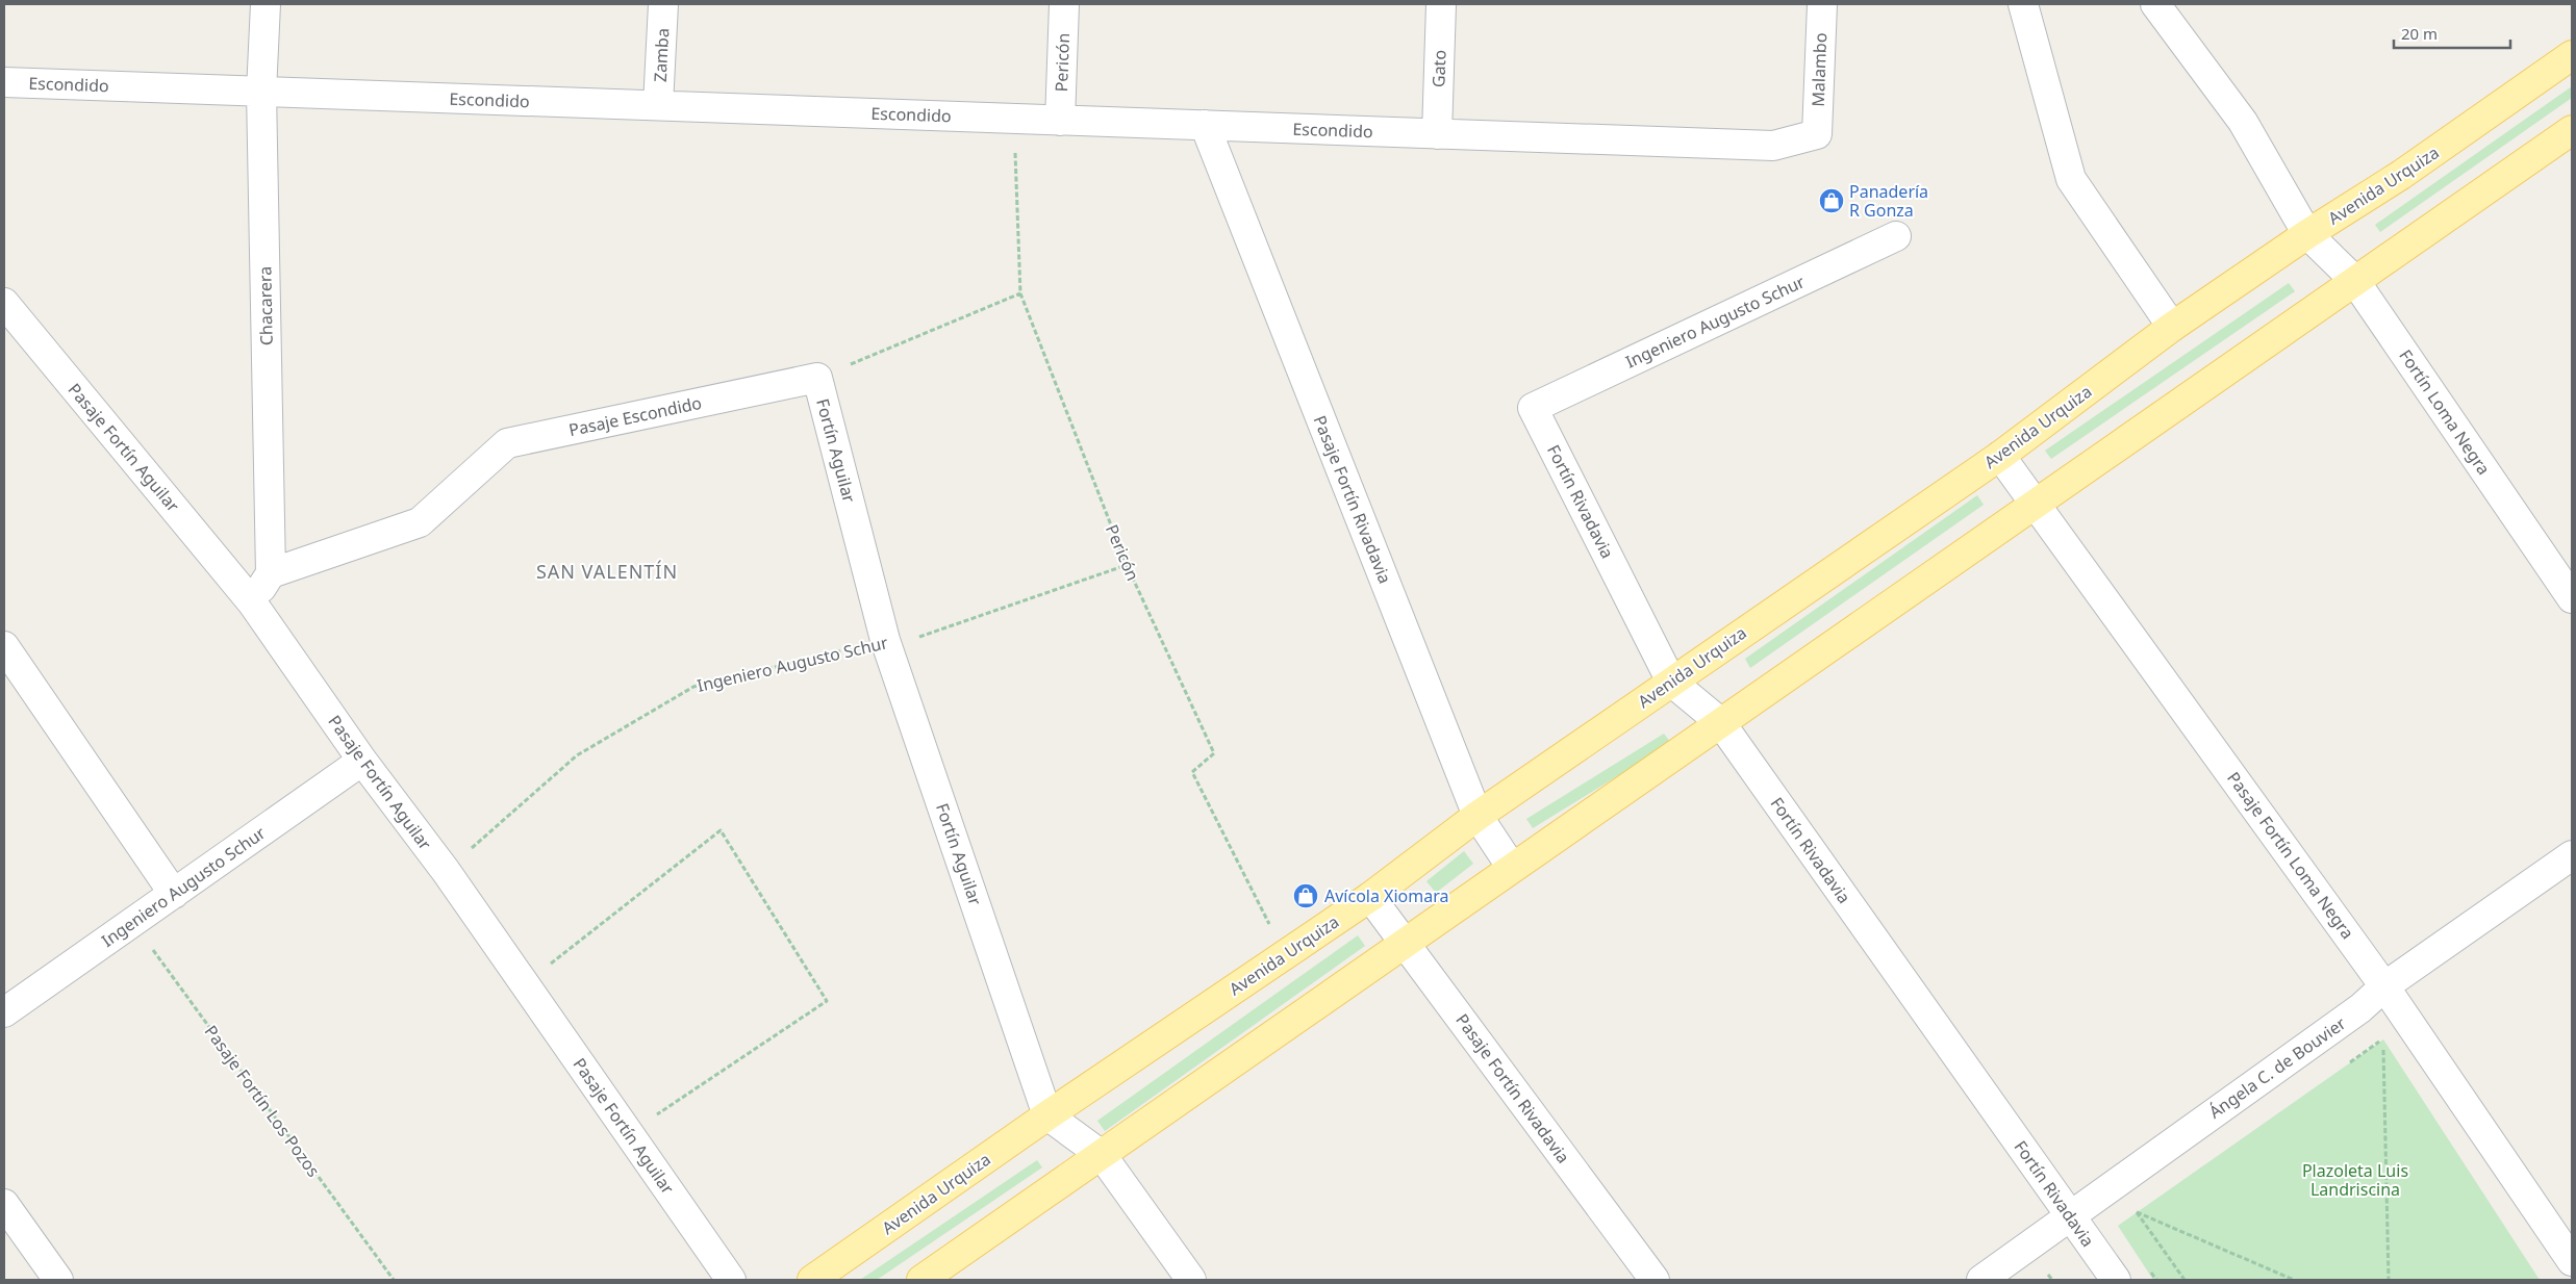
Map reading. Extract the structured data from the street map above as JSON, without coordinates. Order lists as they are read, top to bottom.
{
  "streets": {
    "main road": ["Avenida Urquiza"],
    "street": [
      "Zamba",
      "Pericón",
      "Gato",
      "Malambo",
      "Escondido",
      "Chacarera",
      "Ingeniero Augusto Schur",
      "Fortín Loma Negra",
      "Pasaje Escondido",
      "Pasaje Fortín Aguilar",
      "Fortín Aguilar",
      "Pasaje Fortín Rivadavia",
      "Fortín Rivadavia",
      "Pasaje Fortín Loma Negra",
      "Ángela C. de Bouvier"
    ],
    "path": ["Pasaje Fortín Los Pozos"]
  },
  "crossings": [
    ["Zamba", "Escondido"],
    ["Pericón", "Escondido"],
    ["Pericón", "Avenida Urquiza"],
    ["Pericón", "Ingeniero Augusto Schur"],
    ["Gato", "Escondido"],
    ["Malambo", "Escondido"],
    ["Escondido", "Chacarera"],
    ["Escondido", "Pasaje Fortín Rivadavia"],
    ["Avenida Urquiza", "Fortín Loma Negra"],
    ["Avenida Urquiza", "Fortín Aguilar"],
    ["Avenida Urquiza", "Pasaje Fortín Rivadavia"],
    ["Avenida Urquiza", "Fortín Rivadavia"],
    ["Avenida Urquiza", "Pasaje Fortín Loma Negra"],
    ["Chacarera", "Pasaje Escondido"],
    ["Ingeniero Augusto Schur", "Pasaje Fortín Aguilar"],
    ["Ingeniero Augusto Schur", "Fortín Aguilar"],
    ["Ingeniero Augusto Schur", "Fortín Rivadavia"],
    ["Ingeniero Augusto Schur", "Pasaje Fortín Los Pozos"],
    ["Pasaje Escondido", "Fortín Aguilar"],
    ["Fortín Rivadavia", "Ángela C. de Bouvier"],
    ["Pasaje Fortín Loma Negra", "Ángela C. de Bouvier"]
  ],
  "districts": ["SAN VALENTÍN"],
  "parks": ["Plazoleta Luis Landriscina"],
  "places": {
    "shop": ["Panadería R Gonza", "Avícola Xiomara"]
  },
  "scale_bar": "20 m"
}
